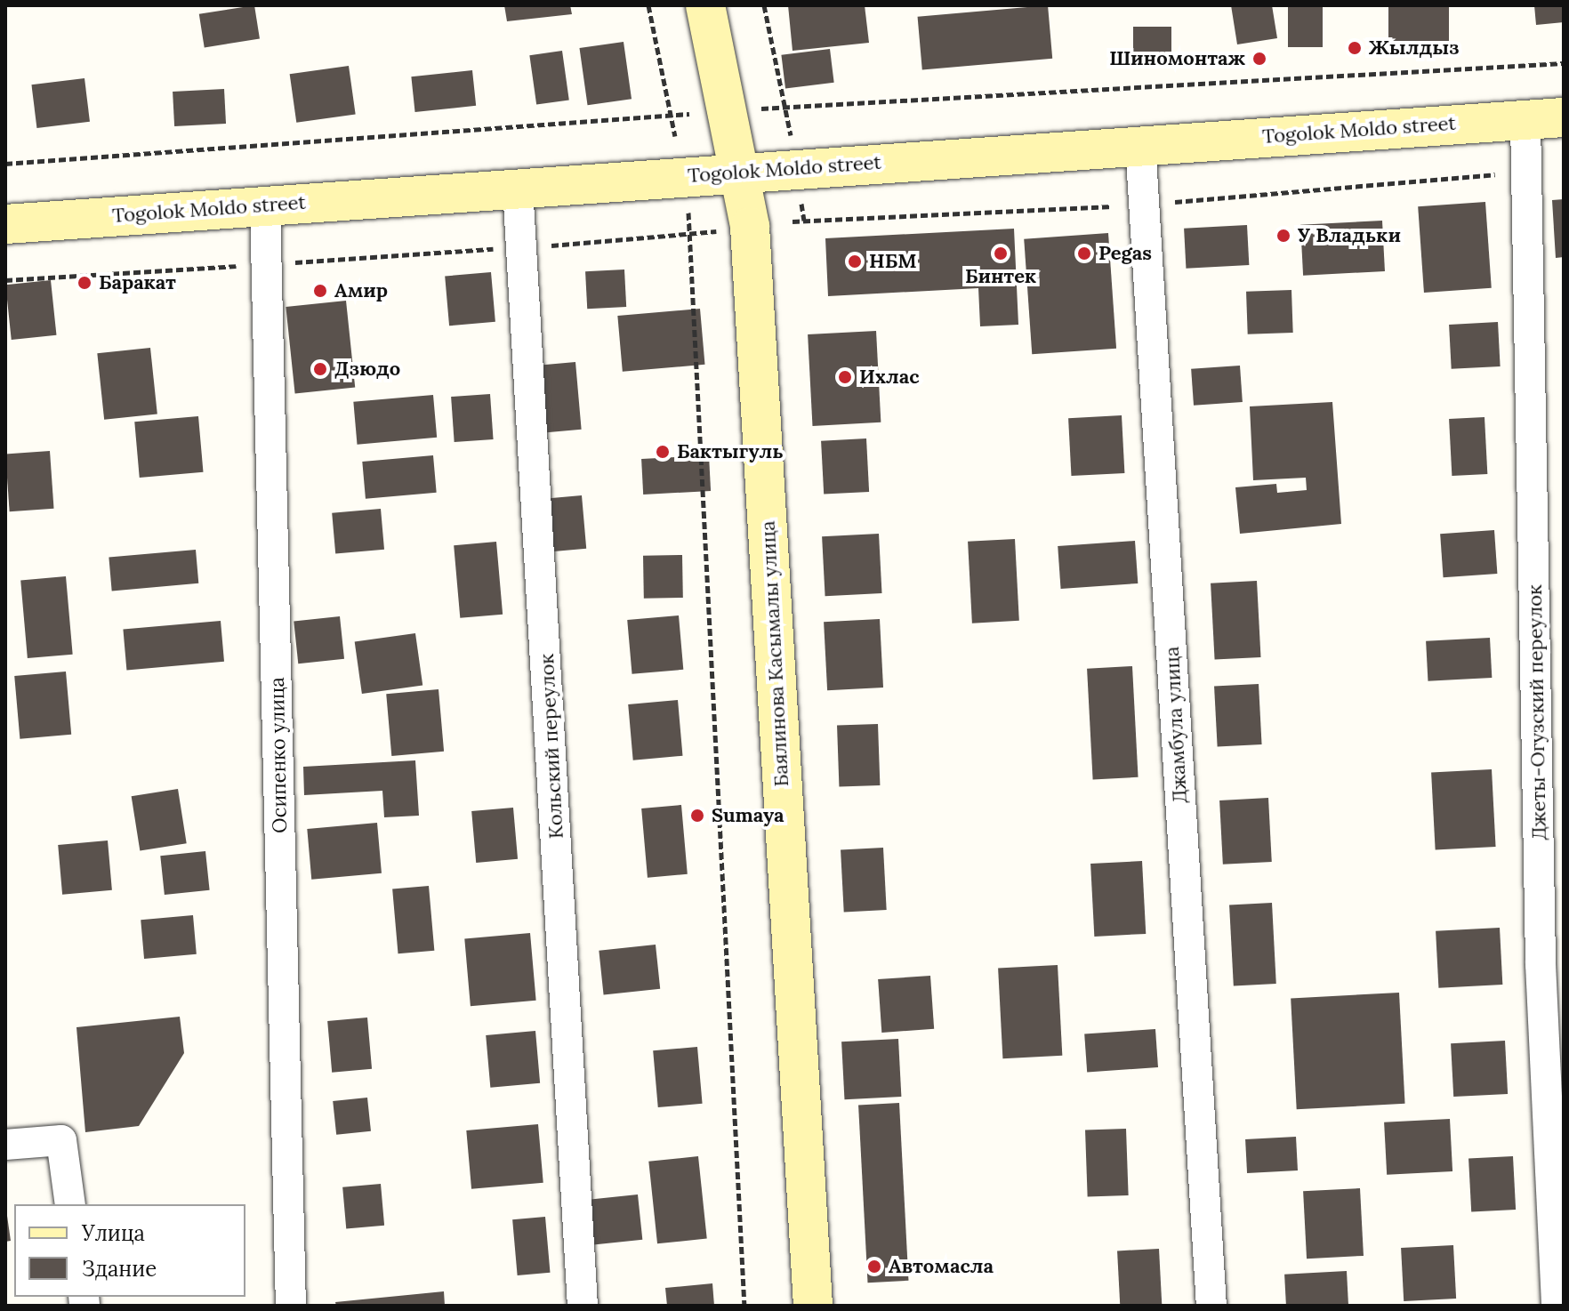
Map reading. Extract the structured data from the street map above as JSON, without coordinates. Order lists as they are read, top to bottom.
{
  "streets": {
    "main road": ["Togolok Moldo street", "Баялинова Касымалы улица"],
    "street": [
      "Джеты-Огузский переулок",
      "Джамбула улица",
      "Кольский переулок",
      "Осипенко улица"
    ]
  },
  "crossings": [
    ["Togolok Moldo street", "Баялинова Касымалы улица"],
    ["Togolok Moldo street", "Джеты-Огузский переулок"],
    ["Togolok Moldo street", "Джамбула улица"],
    ["Togolok Moldo street", "Кольский переулок"],
    ["Togolok Moldo street", "Осипенко улица"]
  ],
  "places": [
    "Жылдыз",
    "Шиномонтаж",
    "У Владьки",
    "Бинтек",
    "Pegas",
    "НБМ",
    "Баракат",
    "Амир",
    "Дзюдо",
    "Ихлас",
    "Бактыгуль",
    "Sumaya",
    "Автомасла"
  ],
  "legend": ["Улица", "Здание"]
}
